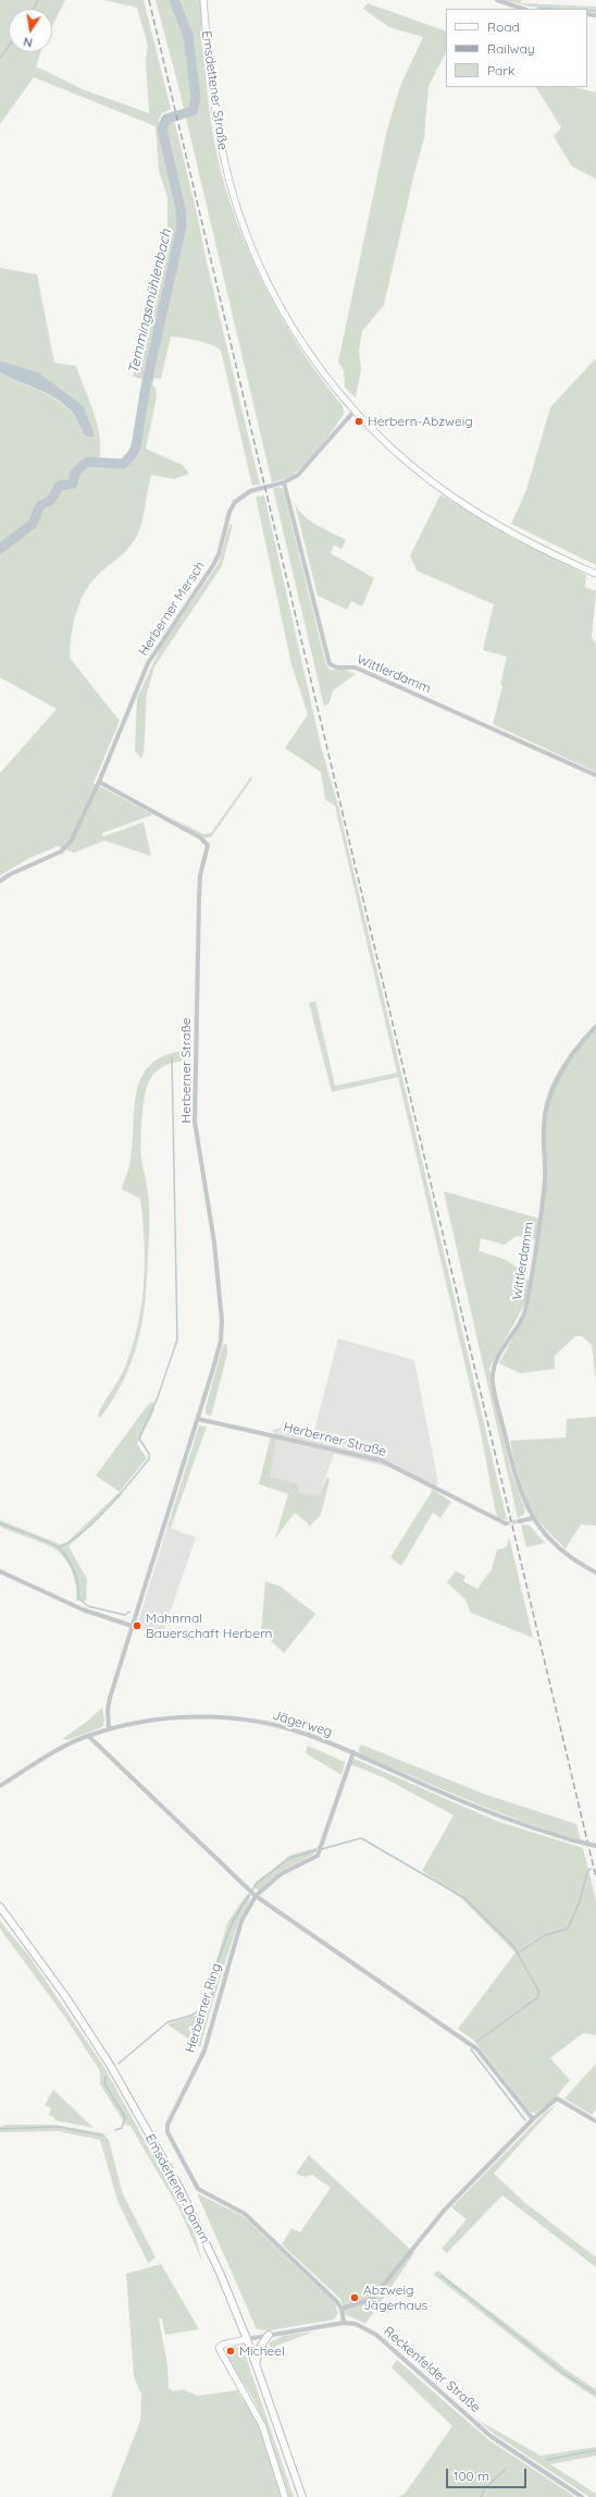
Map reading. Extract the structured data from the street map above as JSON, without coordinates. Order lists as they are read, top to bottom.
{
  "streets": {
    "main road": ["Emsdettener Damm"],
    "street": [
      "Emsdettener Straße",
      "Herberner Mersch",
      "Wittlerdamm",
      "Herberner Straße",
      "Jägerweg",
      "Herberner Ring",
      "Reckenfelder Straße"
    ]
  },
  "crossings": [
    ["Emsdettener Straße", "Herberner Mersch"],
    ["Herberner Mersch", "Wittlerdamm"],
    ["Herberner Mersch", "Herberner Straße"],
    ["Herberner Straße", "Jägerweg"],
    ["Jägerweg", "Herberner Ring"],
    ["Emsdettener Damm", "Reckenfelder Straße"]
  ],
  "water": ["Temmingsmühlenbach"],
  "places": [
    "Herbern-Abzweig",
    "Mahnmal Bauerschaft Herbern",
    "Abzweig Jägerhaus",
    "Micheel"
  ],
  "legend": ["Road", "Railway", "Park"],
  "scale_bar": "100 m",
  "north": "bottom"
}
